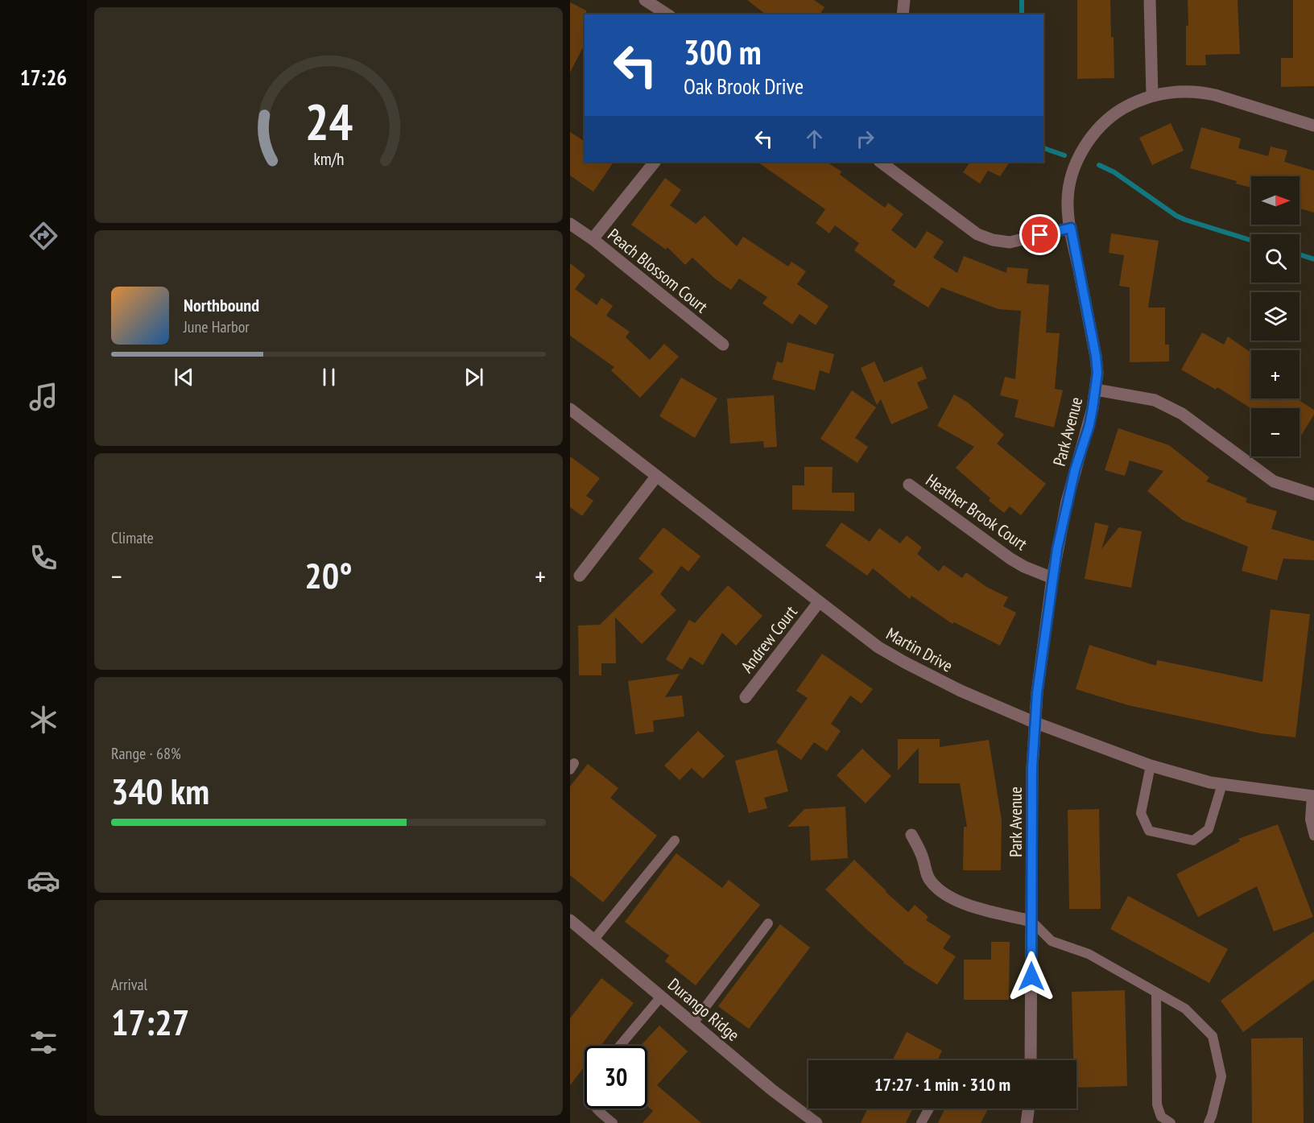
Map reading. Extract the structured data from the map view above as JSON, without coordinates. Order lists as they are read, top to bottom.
{
  "streets": {
    "street": [
      "Peach Blossom Court",
      "Park Avenue",
      "Heather Brook Court",
      "Andrew Court",
      "Martin Drive",
      "Durango Ridge"
    ]
  },
  "crossings": [
    ["Park Avenue", "Heather Brook Court"],
    ["Park Avenue", "Martin Drive"],
    ["Andrew Court", "Martin Drive"]
  ],
  "north": "right",
  "page": {
    "tabs": "17:26",
    "turn": ["300 m", "Oak Brook Drive"],
    "map_buttons": ["+", "−"],
    "song": ["Northbound", "June Harbor"],
    "tile": [
      "Climate",
      ["Range · 68%", "340 km"],
      ["Arrival", "17:27"]
    ],
    "heat": ["−", "20°", "+"],
    "limit": "30",
    "trip": "17:27 · 1 min · 310 m",
    "gauge": ["24", "km/h"]
  }
}
